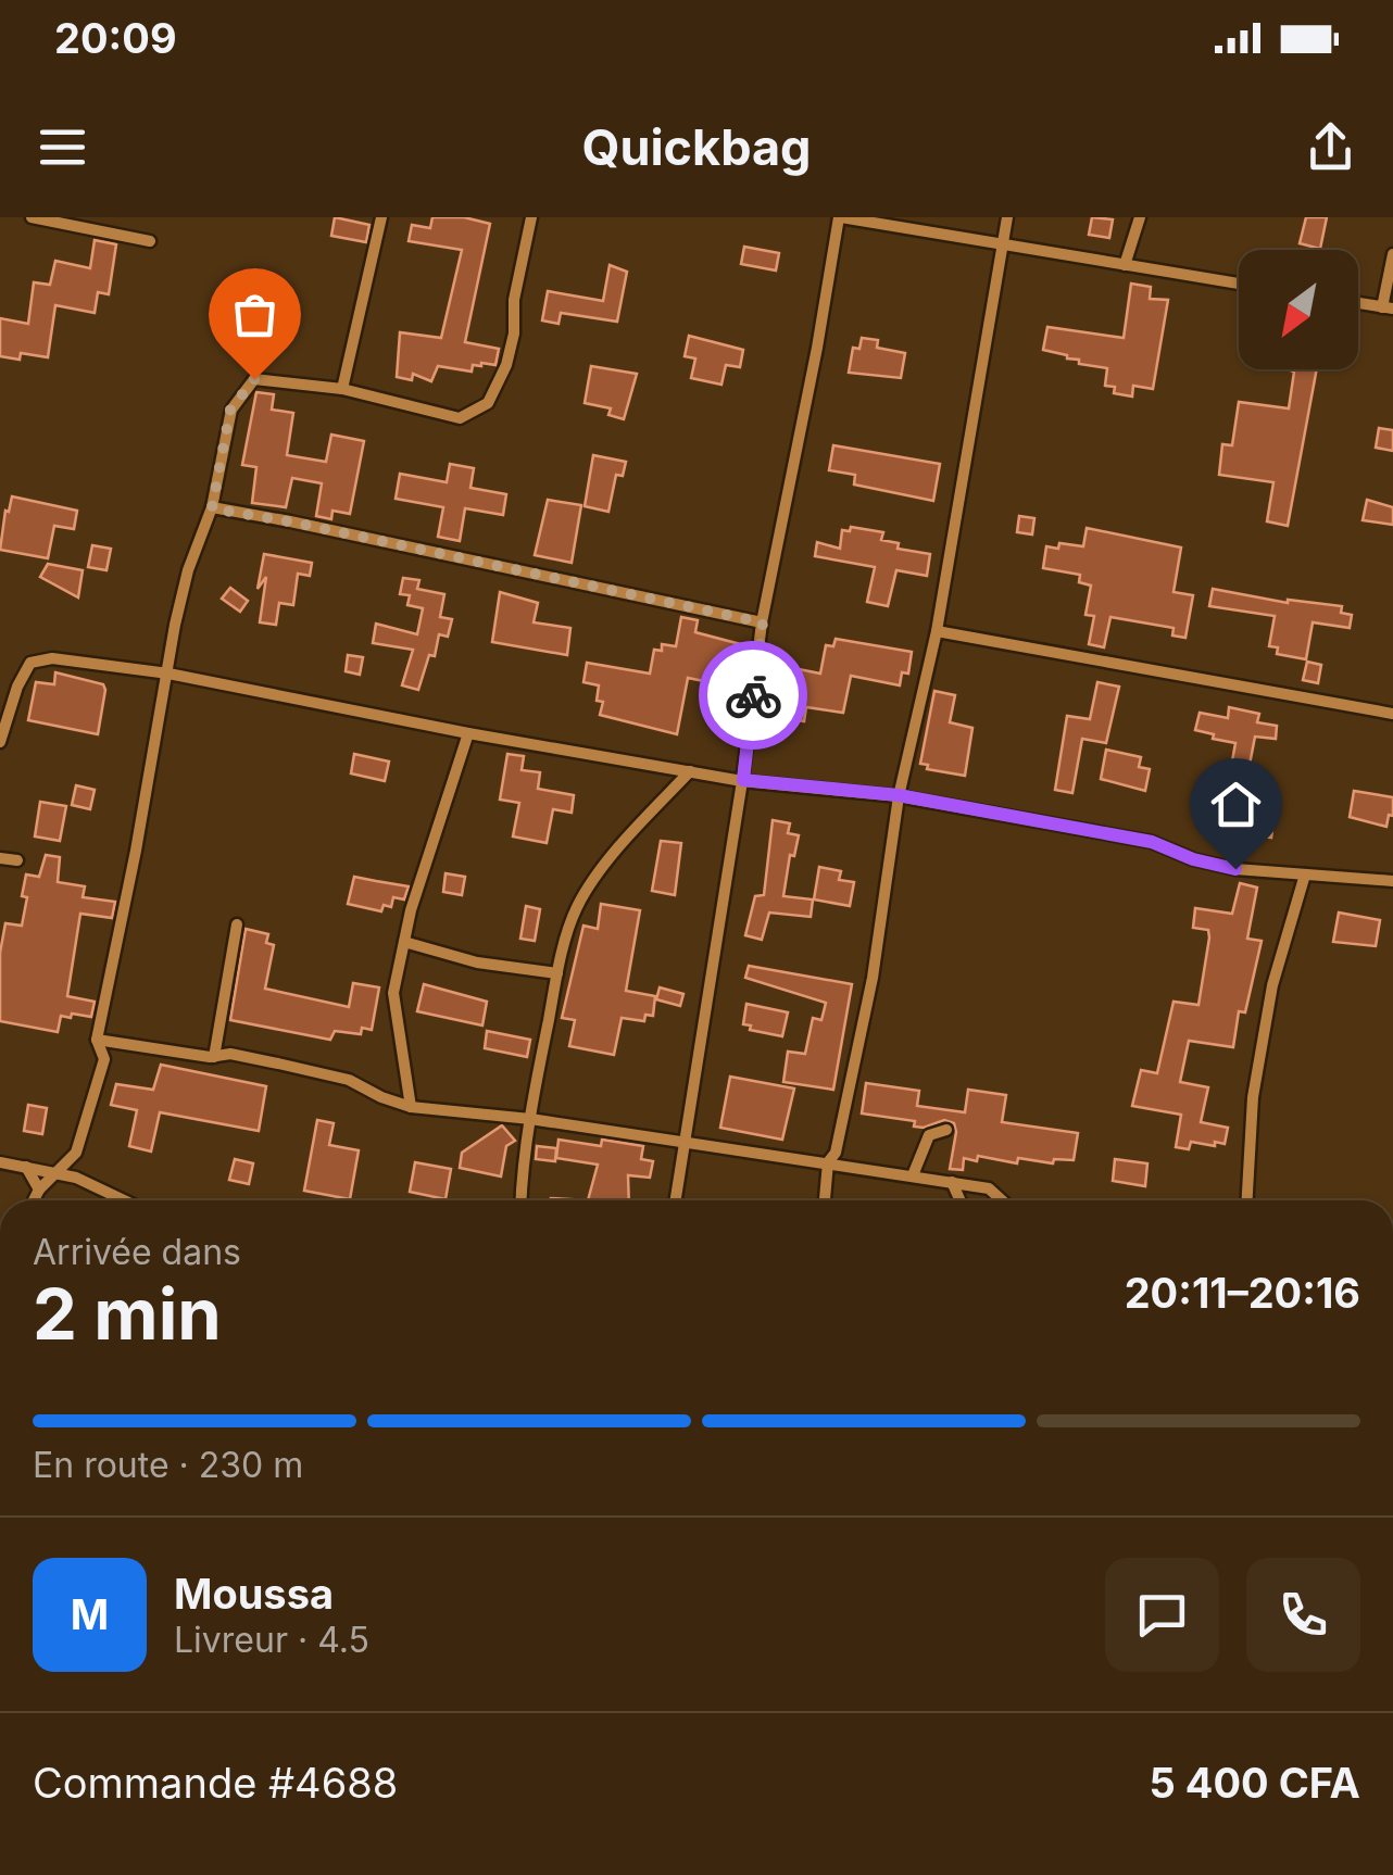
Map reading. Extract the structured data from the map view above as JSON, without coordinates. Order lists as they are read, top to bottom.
{
  "north": "bottom left",
  "page": {
    "status": "20:09",
    "header": "Quickbag",
    "heading": ["2 min", "Arrivée dans", "20:11–20:16"],
    "panel": [
      "Moussa",
      "Livreur · 4.5",
      "Commande #4688",
      "5 400 CFA"
    ],
    "bar": "En route · 230 m",
    "round": "M"
  }
}
